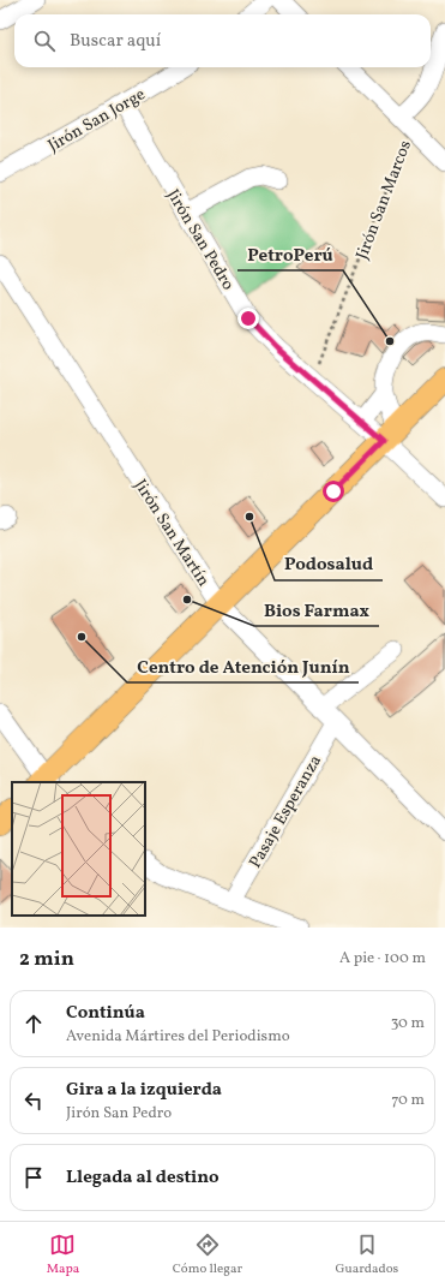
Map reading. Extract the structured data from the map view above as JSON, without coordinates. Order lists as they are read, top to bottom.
{
  "streets": {
    "street": [
      "Jirón San Jorge",
      "Jirón San Marcos",
      "Jirón San Pedro",
      "Jirón San Martín",
      "Pasaje Esperanza"
    ]
  },
  "crossings": [
    ["Jirón San Jorge", "Jirón San Pedro"],
    ["Jirón San Marcos", "Jirón San Pedro"],
    ["Jirón San Martín", "Pasaje Esperanza"]
  ],
  "places": [
    "PetroPerú",
    "Podosalud",
    "Bios Farmax",
    "Centro de Atención Junín"
  ],
  "page": {
    "search": "Buscar aquí",
    "heading": ["2 min", "A pie · 100 m"],
    "list": [
      ["Continúa", "Avenida Mártires del Periodismo", "30 m"],
      ["Gira a la izquierda", "Jirón San Pedro", "70 m"],
      "Llegada al destino"
    ],
    "nav": ["Mapa", "Cómo llegar", "Guardados"]
  }
}
